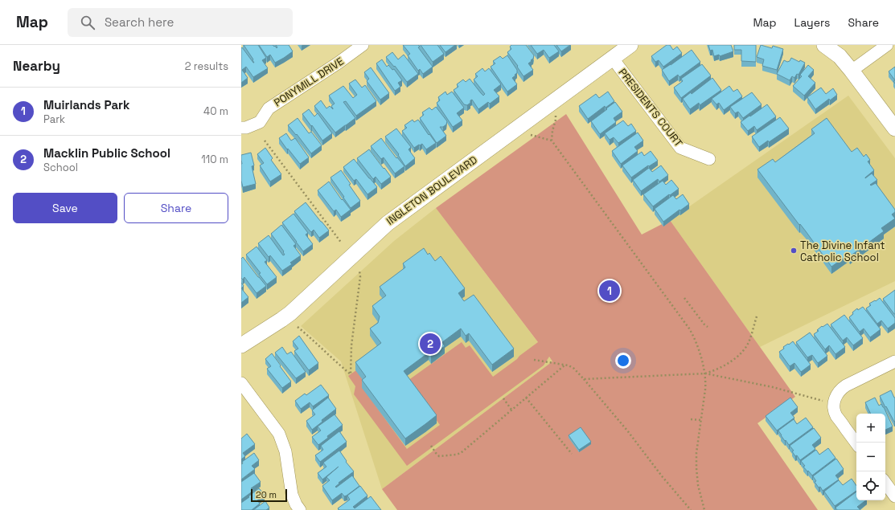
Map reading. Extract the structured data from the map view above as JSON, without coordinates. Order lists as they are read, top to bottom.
{
  "streets": {
    "street": ["PONYMILL DRIVE", "PRESIDENTS COURT", "INGLETON BOULEVARD"]
  },
  "crossings": [
    ["PRESIDENTS COURT", "INGLETON BOULEVARD"]
  ],
  "places": ["The Divine Infant Catholic School"],
  "scale_bar": "20 m",
  "page": {
    "header": "Map",
    "search": "Search here",
    "nav": ["Map", "Layers", "Share"],
    "heading": ["Nearby", "2 results"],
    "list": [
      {
        "mark": "1",
        "name": "Muirlands Park",
        "note": "Park",
        "value": "40 m"
      },
      {
        "mark": "2",
        "name": "Macklin Public School",
        "note": "School",
        "value": "110 m"
      }
    ],
    "buttons": ["Save", "Share"],
    "pins": ["1", "2"],
    "map_buttons": ["+", "−"],
    "scale": "20 m"
  }
}
